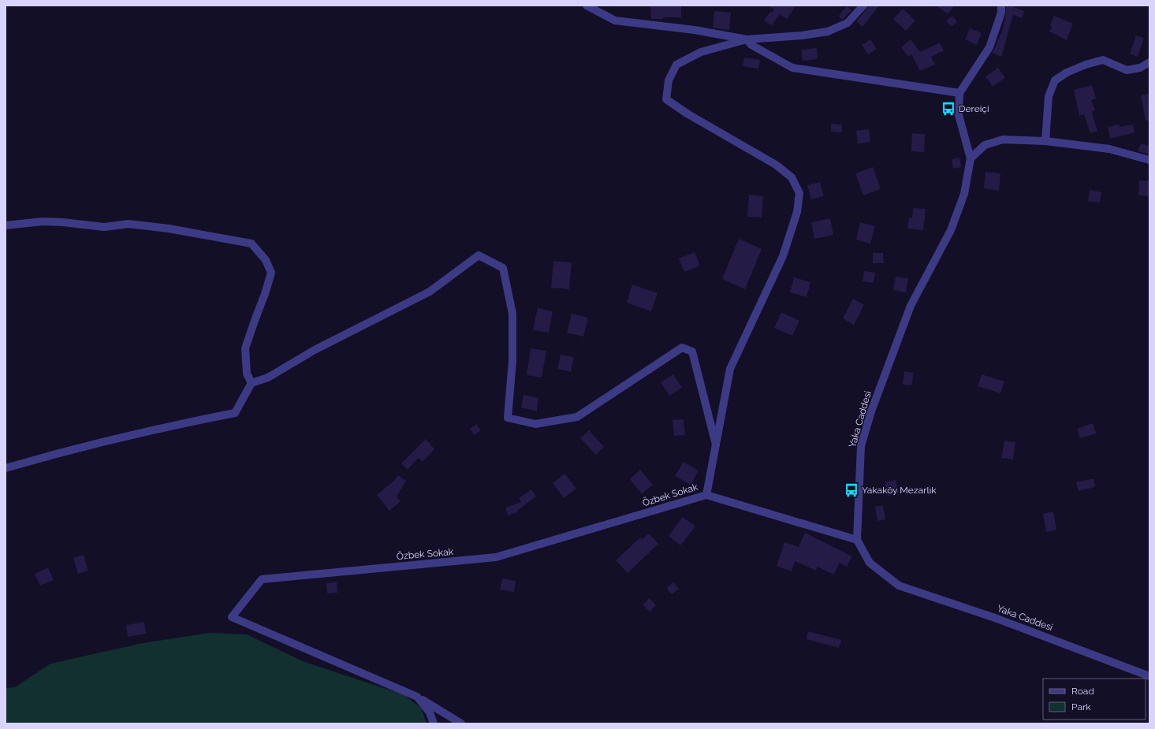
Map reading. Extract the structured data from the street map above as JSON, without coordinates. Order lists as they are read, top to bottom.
{
  "streets": {
    "street": ["Yaka Caddesi", "Özbek Sokak"]
  },
  "crossings": [
    ["Yaka Caddesi", "Özbek Sokak"]
  ],
  "places": {
    "bus stop": ["Dereiçi", "Yakaköy Mezarlık"]
  },
  "legend": ["Road", "Park"]
}
